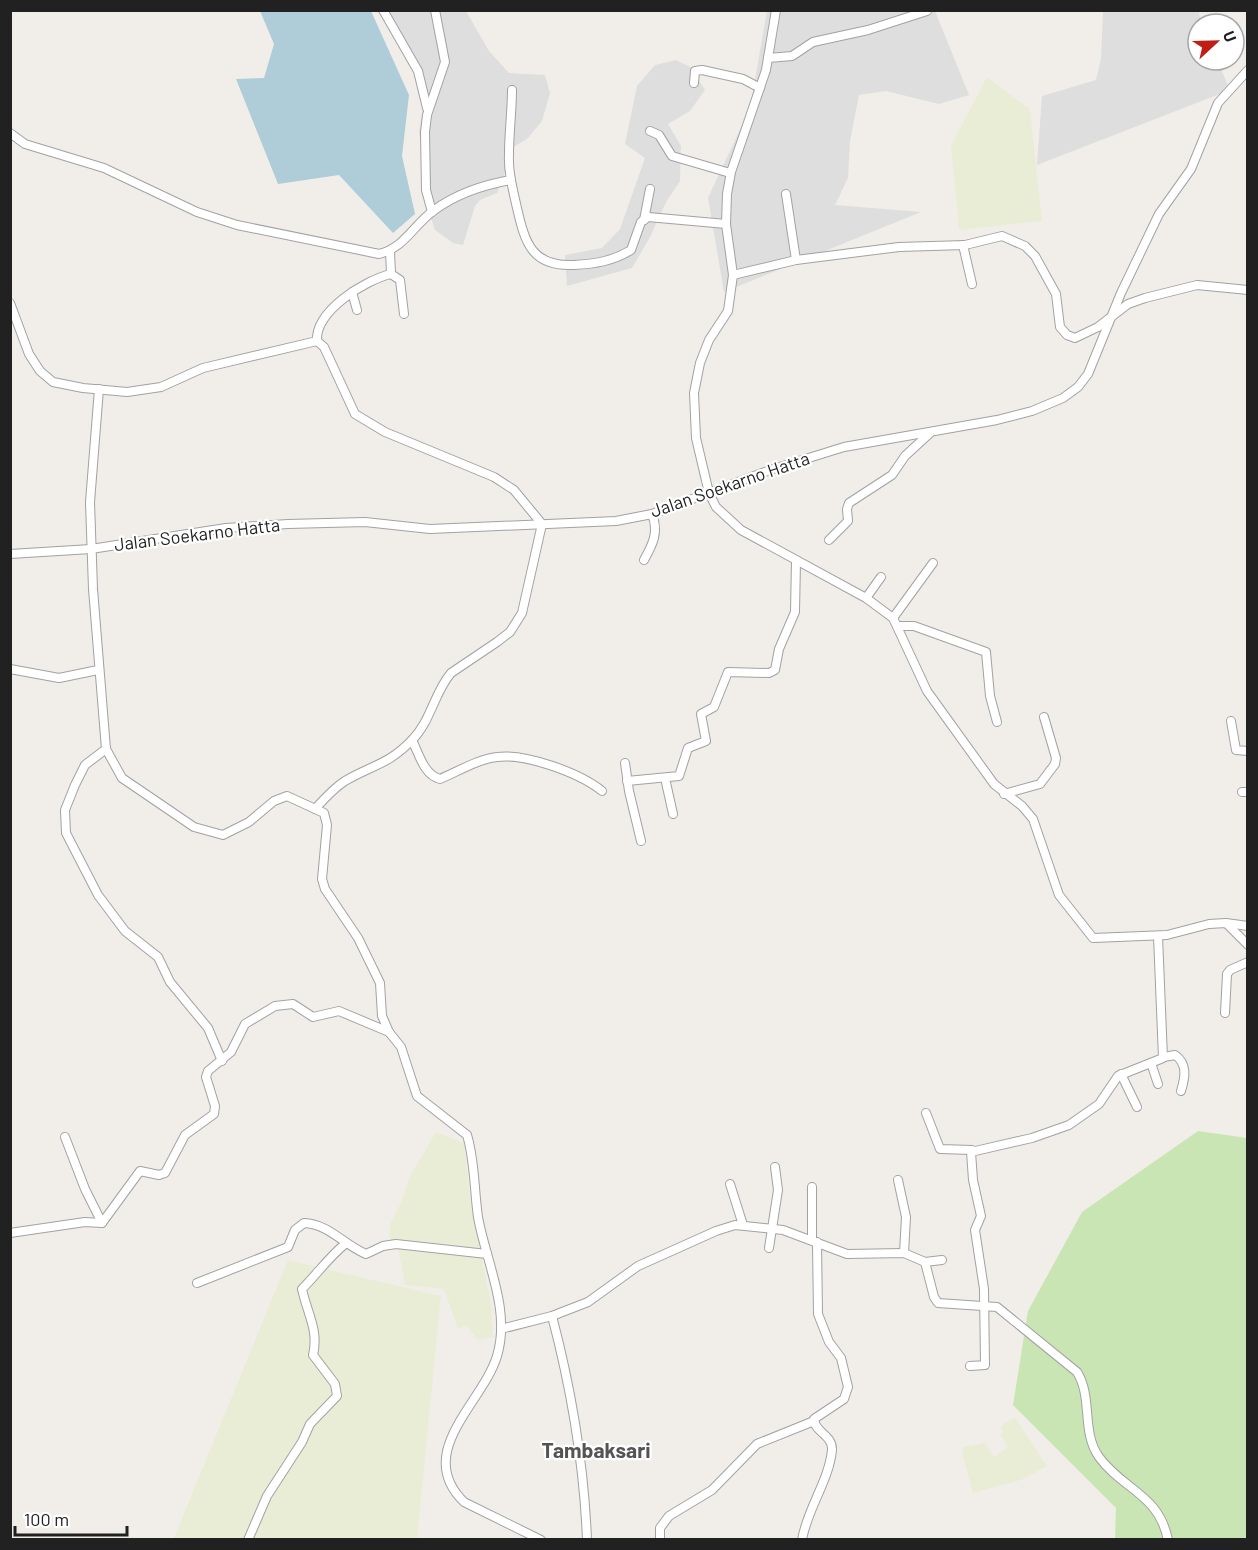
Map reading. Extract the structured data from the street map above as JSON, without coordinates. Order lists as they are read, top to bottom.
{
  "streets": {
    "street": ["Jalan Soekarno Hatta"]
  },
  "districts": ["Tambaksari"],
  "scale_bar": "100 m",
  "north": "right"
}
